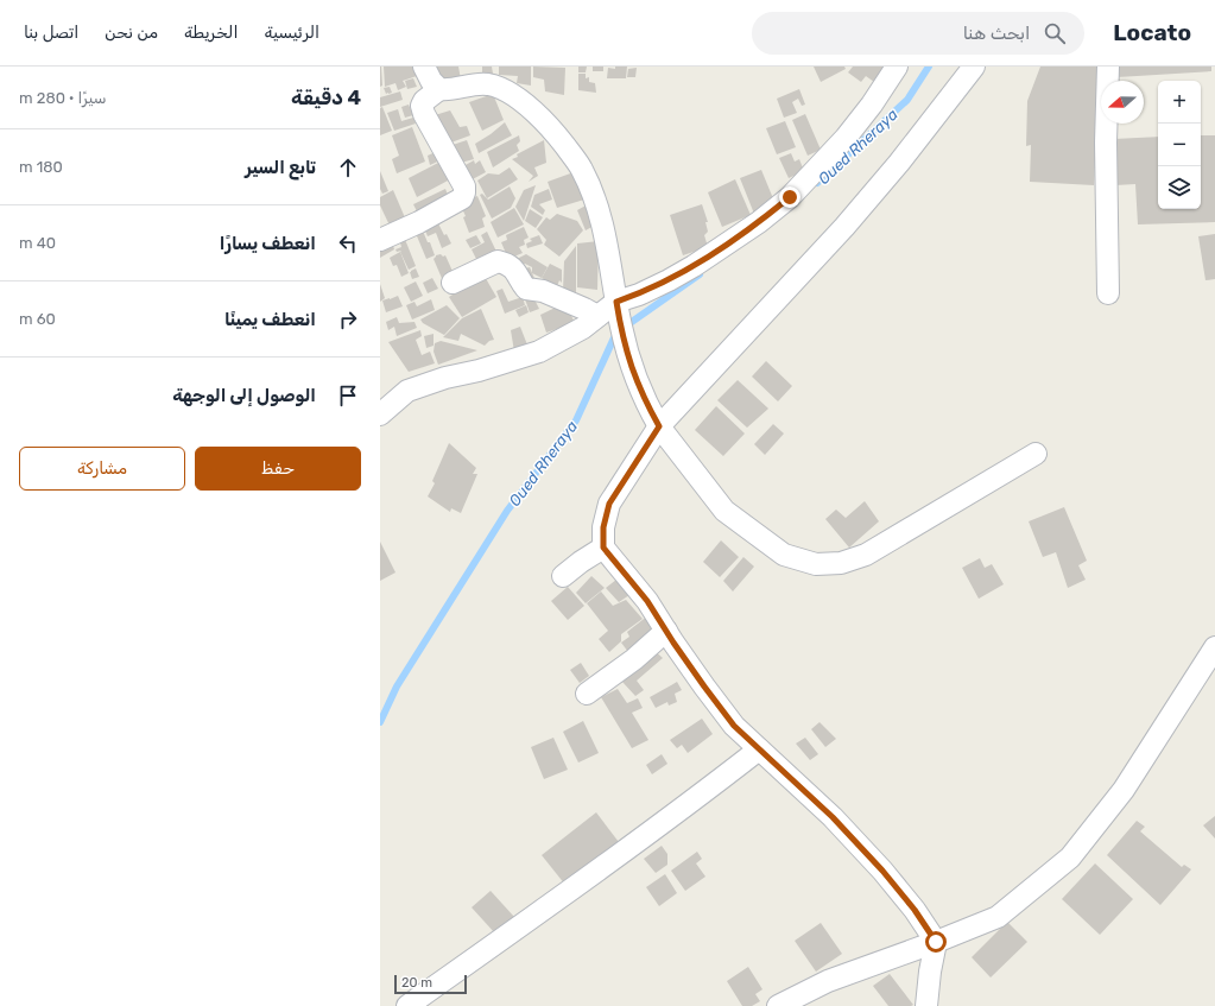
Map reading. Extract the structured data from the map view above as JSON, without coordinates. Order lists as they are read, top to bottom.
{
  "water": ["Oued Rheraya"],
  "scale_bar": "20 m",
  "north": "left",
  "page": {
    "header": "Locato",
    "search": "ابحث هنا",
    "nav": [
      "الرئيسية",
      "الخريطة",
      "من نحن",
      "اتصل بنا"
    ],
    "heading": ["4 دقيقة", "سيرًا · 280 m"],
    "map_buttons": ["+", "−"],
    "list": [
      ["تابع السير", "180 m"],
      ["انعطف يسارًا", "40 m"],
      ["انعطف يمينًا", "60 m"],
      "الوصول إلى الوجهة"
    ],
    "buttons": ["حفظ", "مشاركة"],
    "scale": "20 m"
  }
}
